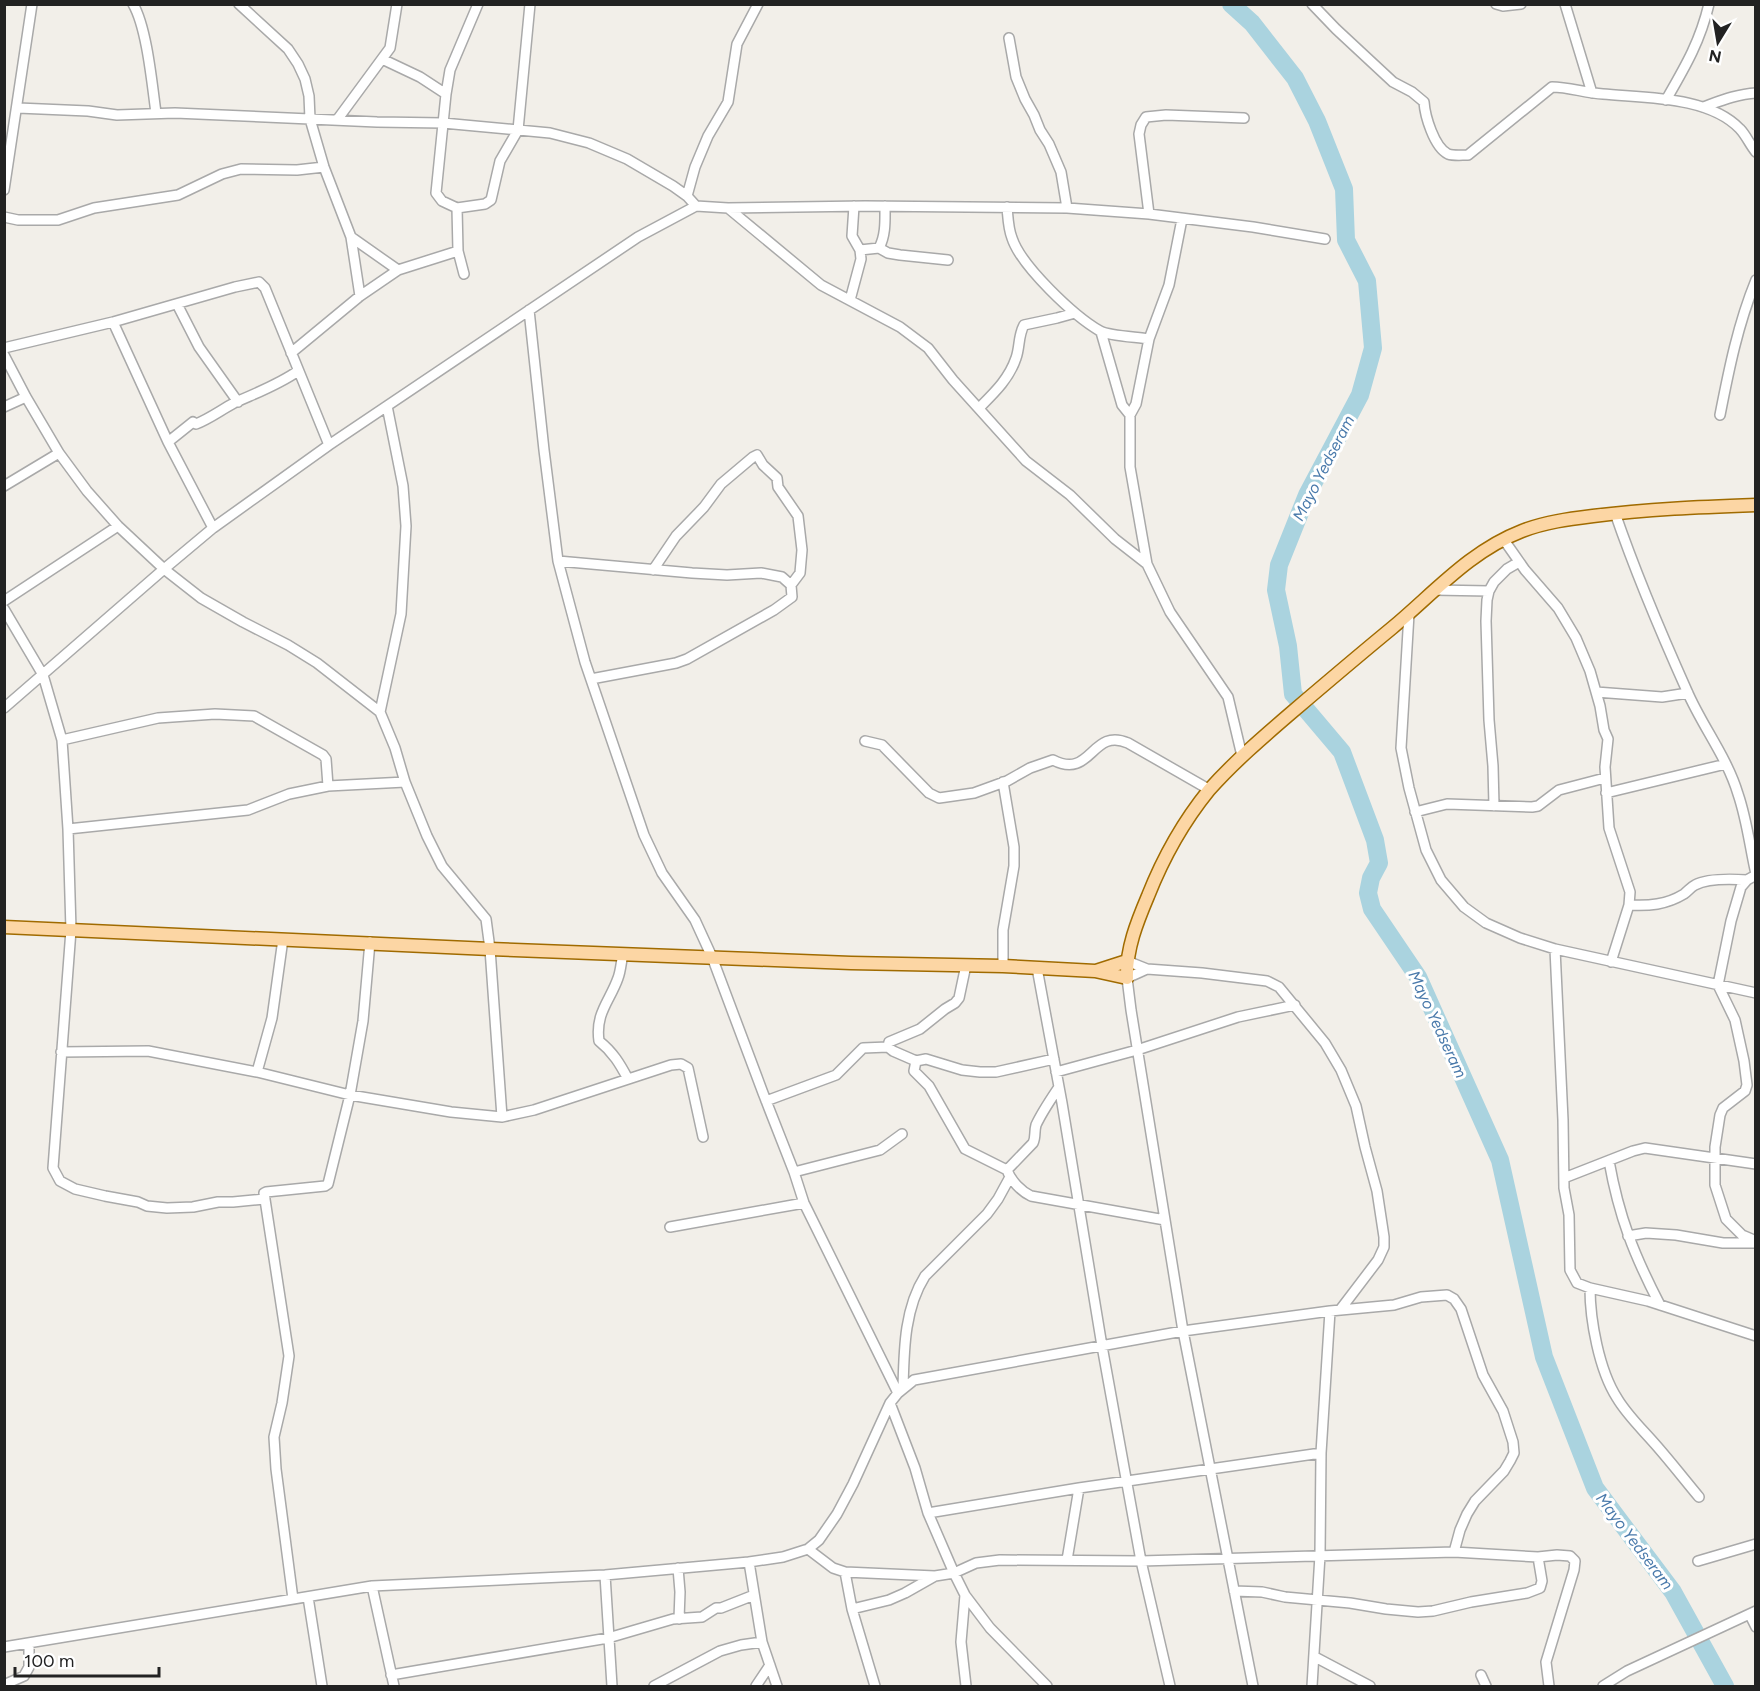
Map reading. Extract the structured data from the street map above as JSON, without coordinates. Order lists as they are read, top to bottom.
{
  "water": ["Mayo Yedseram"],
  "scale_bar": "100 m",
  "north": "bottom"
}
